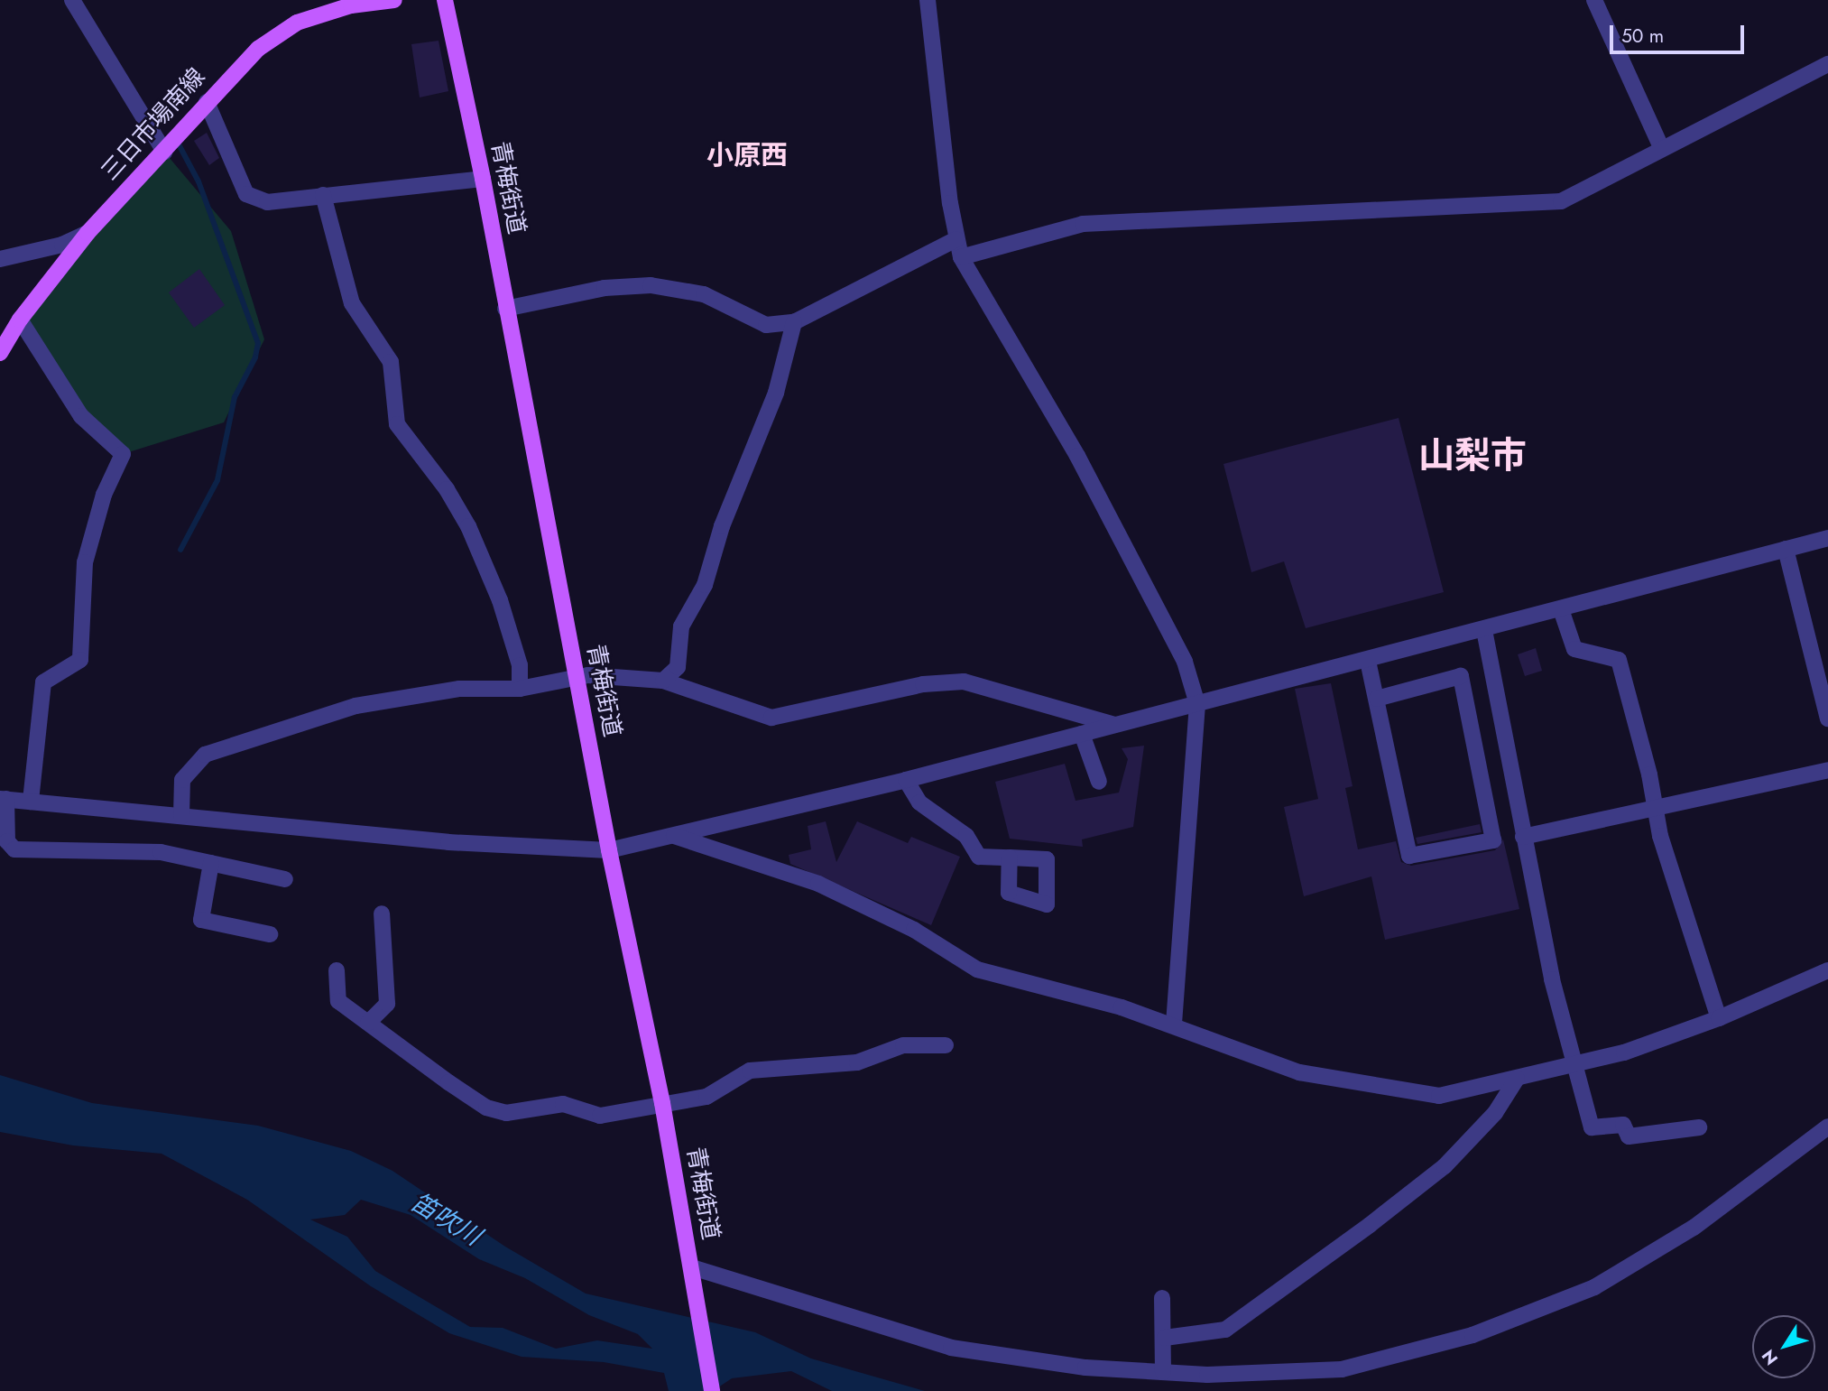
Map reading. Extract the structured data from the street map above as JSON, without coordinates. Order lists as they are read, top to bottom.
{
  "streets": {
    "main road": ["三日市場南線", "青梅街道"]
  },
  "districts": ["小原西", "山梨市"],
  "water": ["笛吹川"],
  "scale_bar": "50 m",
  "north": "bottom left"
}
